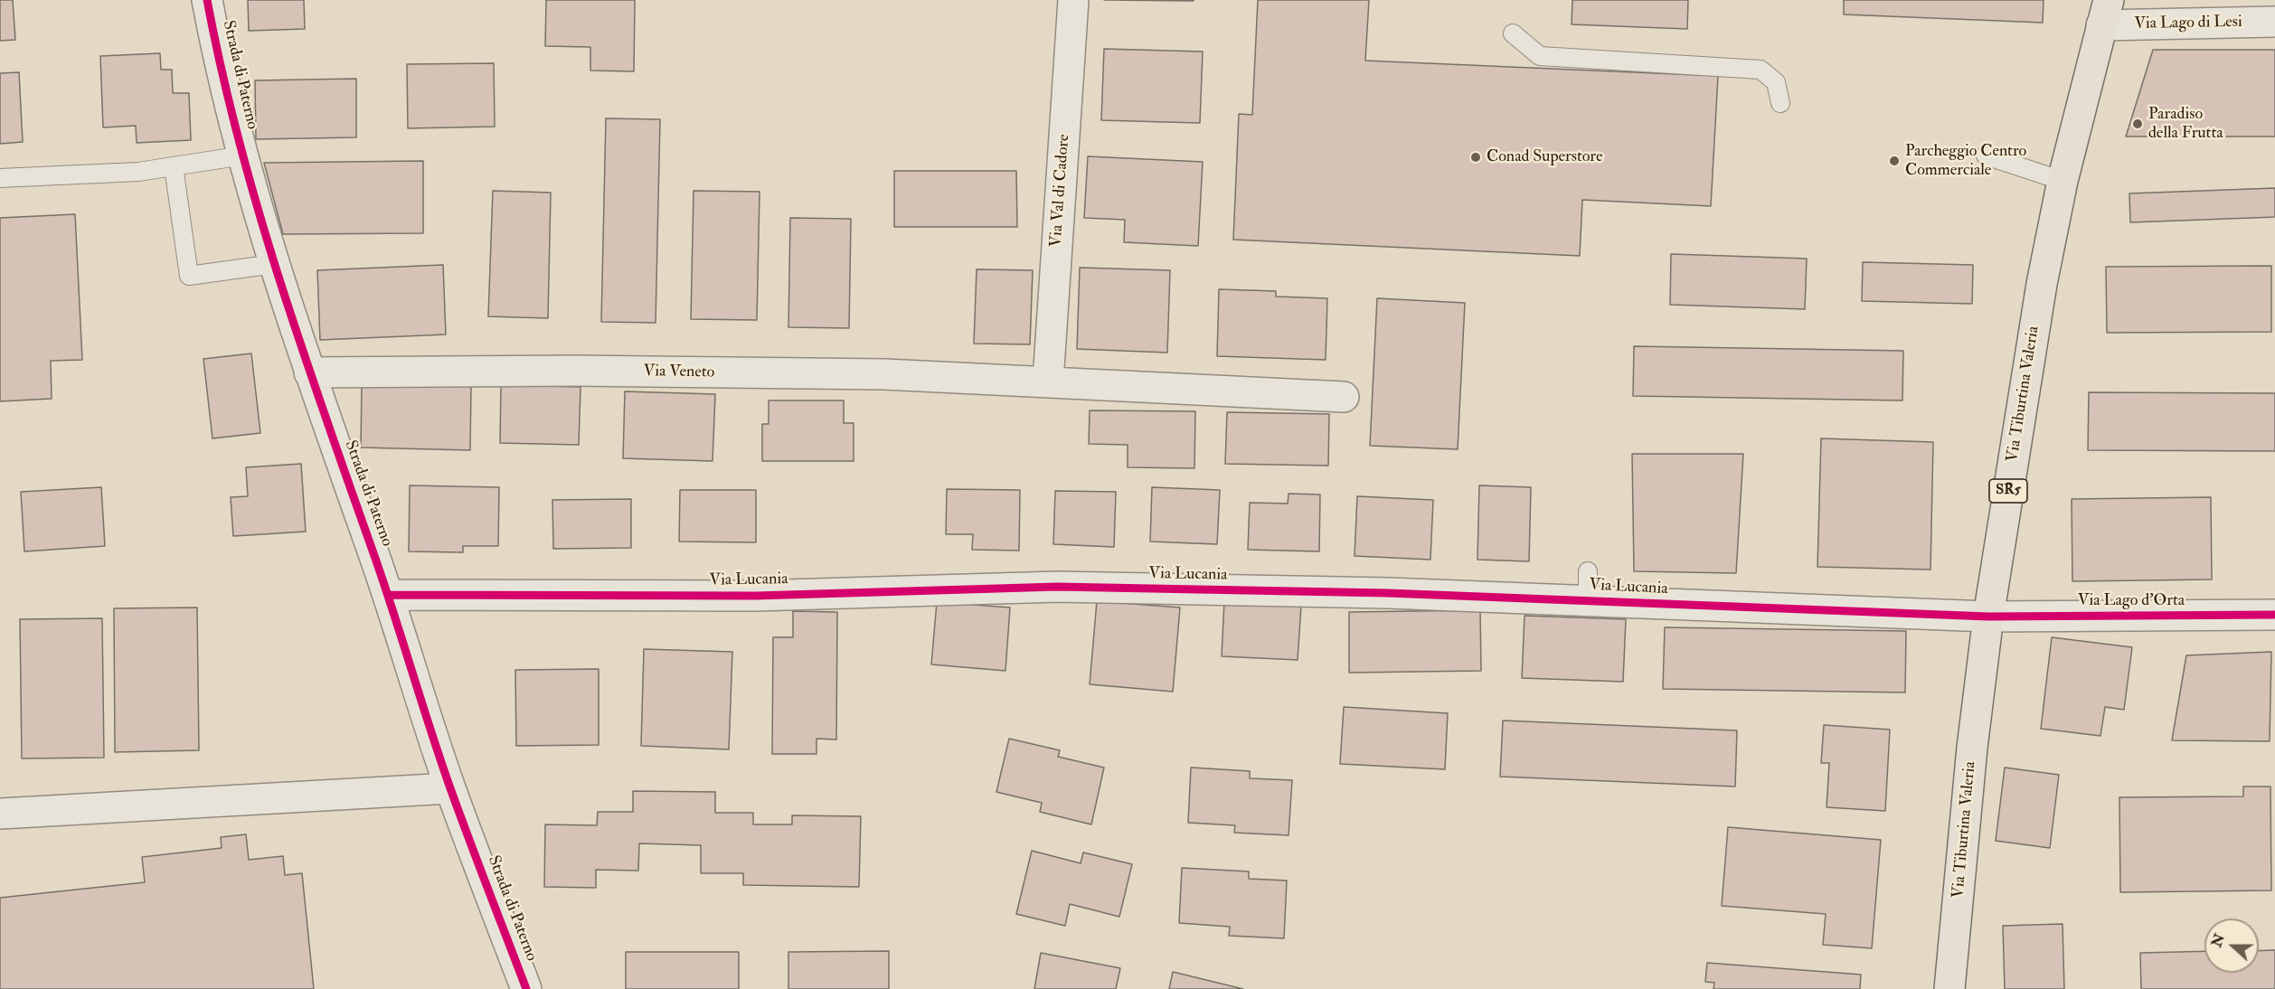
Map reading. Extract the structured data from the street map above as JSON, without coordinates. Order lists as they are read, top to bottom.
{
  "streets": {
    "main road": ["Via Tiburtina Valeria", "SR5"],
    "street": [
      "Via Lago di Lesi",
      "Strada di Paterno",
      "Via Val di Cadore",
      "Via Veneto",
      "Via Lucania",
      "Via Lago d'Orta"
    ]
  },
  "crossings": [
    ["Via Lago di Lesi", "Via Tiburtina Valeria"],
    ["Strada di Paterno", "Via Veneto"],
    ["Strada di Paterno", "Via Lucania"],
    ["Via Val di Cadore", "Via Veneto"],
    ["Via Tiburtina Valeria", "Via Lucania"],
    ["Via Tiburtina Valeria", "Via Lago d'Orta"],
    ["Via Lucania", "Via Lago d'Orta"]
  ],
  "places": ["Paradiso della Frutta", "Conad Superstore", "Parcheggio Centro Commerciale"],
  "north": "left"
}
